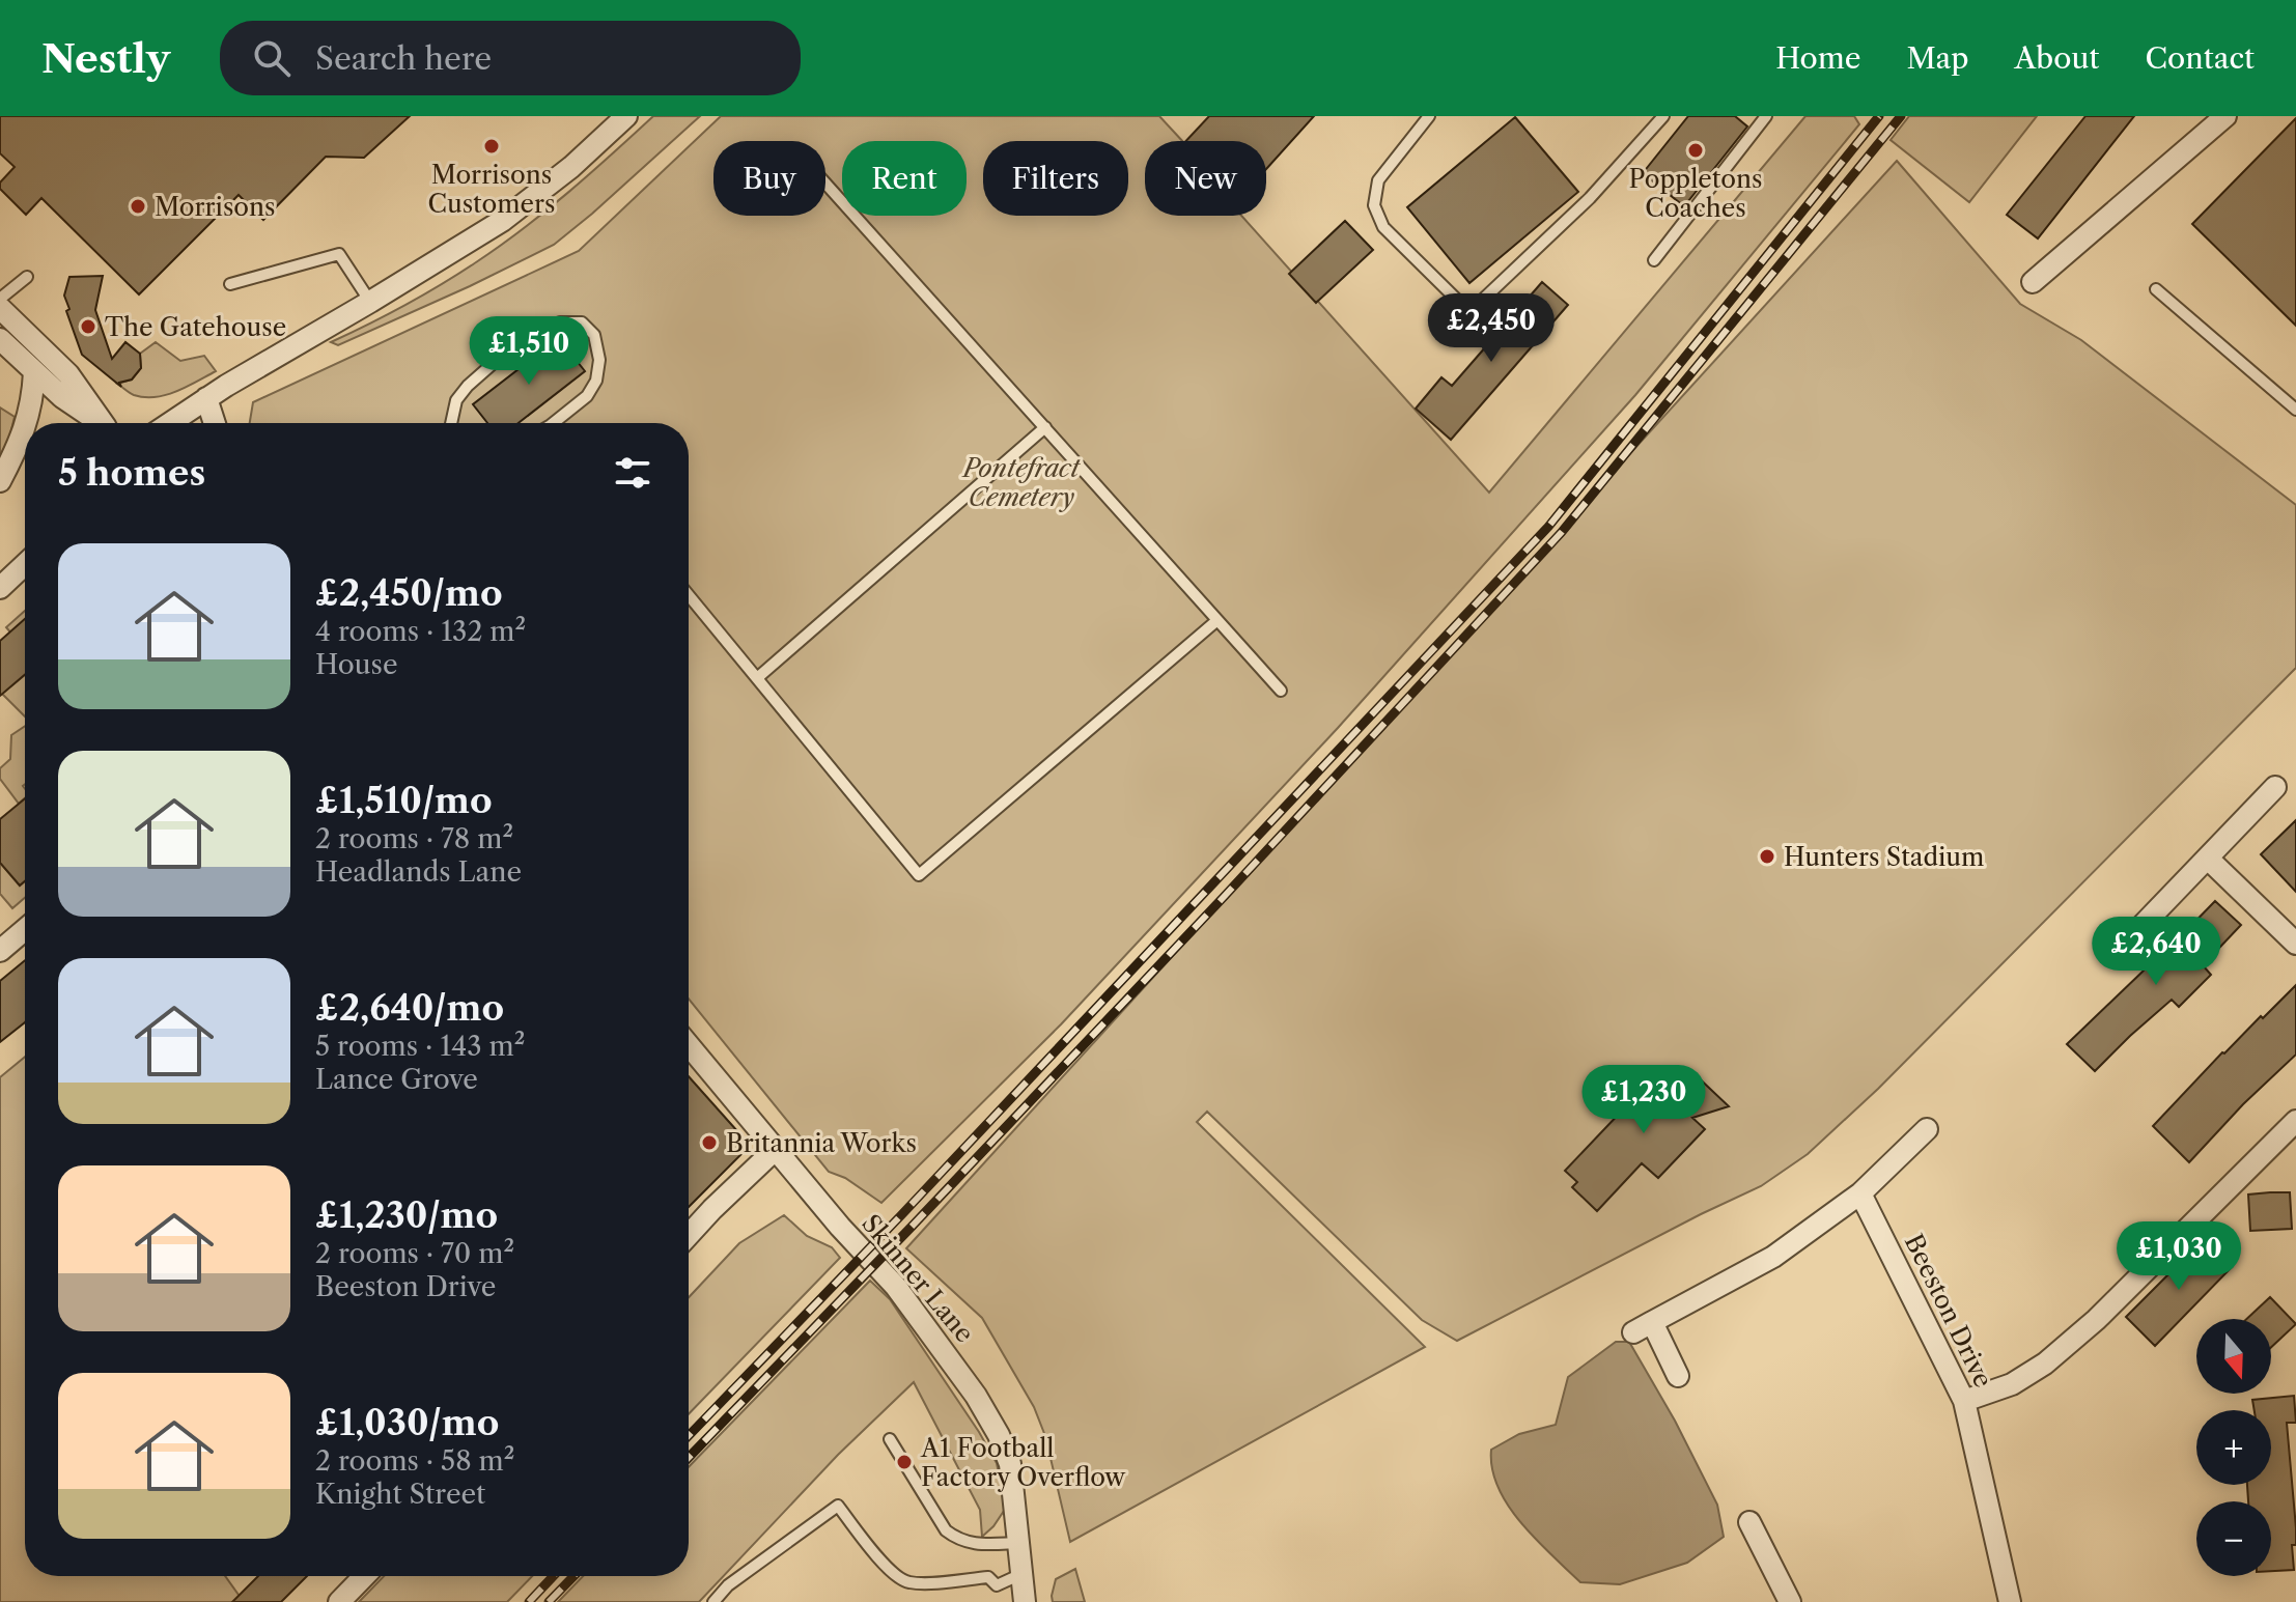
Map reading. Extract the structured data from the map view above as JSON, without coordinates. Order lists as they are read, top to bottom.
{
  "streets": {
    "street": ["Skinner Lane", "Beeston Drive"]
  },
  "parks": ["Pontefract Cemetery"],
  "places": [
    "Morrisons Customers",
    "Poppletons Coaches",
    "Morrisons",
    "The Gatehouse",
    "Hunters Stadium",
    "Britannia Works",
    "A1 Football Factory Overflow"
  ],
  "north": "bottom",
  "page": {
    "header": "Nestly",
    "search": "Search here",
    "nav": [
      "Home",
      "Map",
      "About",
      "Contact"
    ],
    "chip": [
      "Buy",
      "Rent",
      "Filters",
      "New"
    ],
    "price": [
      "£2,450",
      "£1,510",
      "£2,640",
      "£1,230",
      "£1,030"
    ],
    "heading": "5 homes",
    "list": [
      {
        "name": "£2,450/mo",
        "note": "4 rooms · 132 m² · House"
      },
      {
        "name": "£1,510/mo",
        "note": "2 rooms · 78 m² · Headlands Lane"
      },
      {
        "name": "£2,640/mo",
        "note": "5 rooms · 143 m² · Lance Grove"
      },
      {
        "name": "£1,230/mo",
        "note": "2 rooms · 70 m² · Beeston Drive"
      },
      {
        "name": "£1,030/mo",
        "note": "2 rooms · 58 m² · Knight Street"
      }
    ],
    "map_buttons": ["+", "−"]
  }
}
